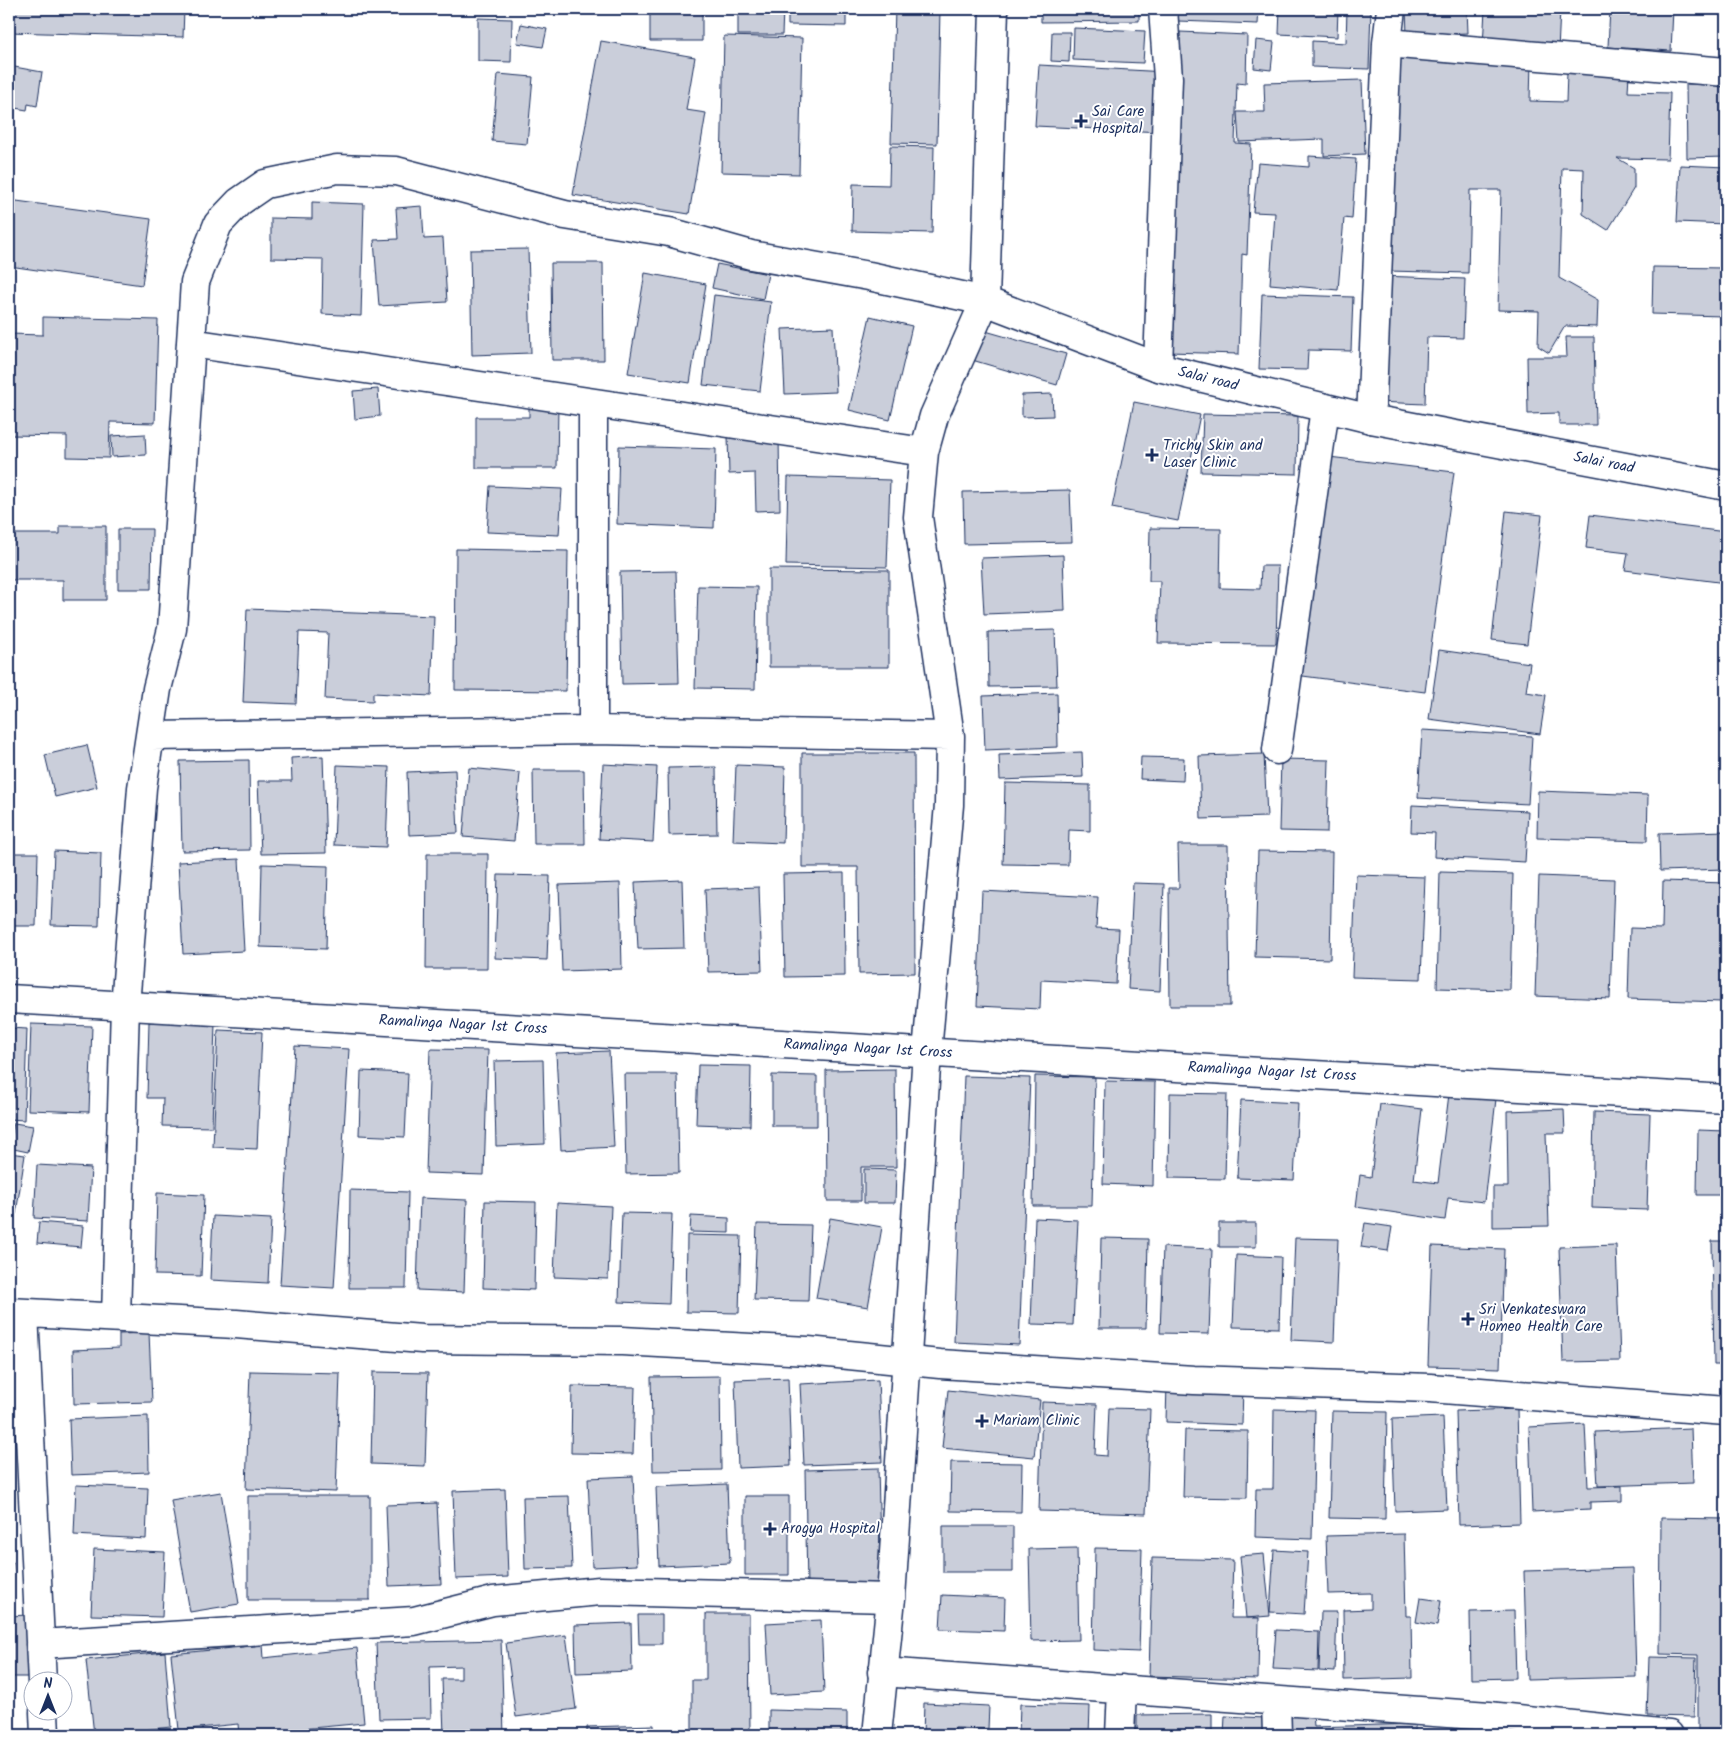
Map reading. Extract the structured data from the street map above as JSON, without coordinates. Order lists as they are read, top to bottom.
{
  "streets": {
    "street": ["Salai road", "Ramalinga Nagar 1st Cross"]
  },
  "crossings": [
    ["Salai road", "Ramalinga Nagar 1st Cross"]
  ],
  "places": {
    "health": [
      "Sai Care Hospital",
      "Trichy Skin and Laser Clinic",
      "Sri Venkateswara Homeo Health Care",
      "Mariam Clinic",
      "Arogya Hospital"
    ]
  },
  "north": "top"
}
